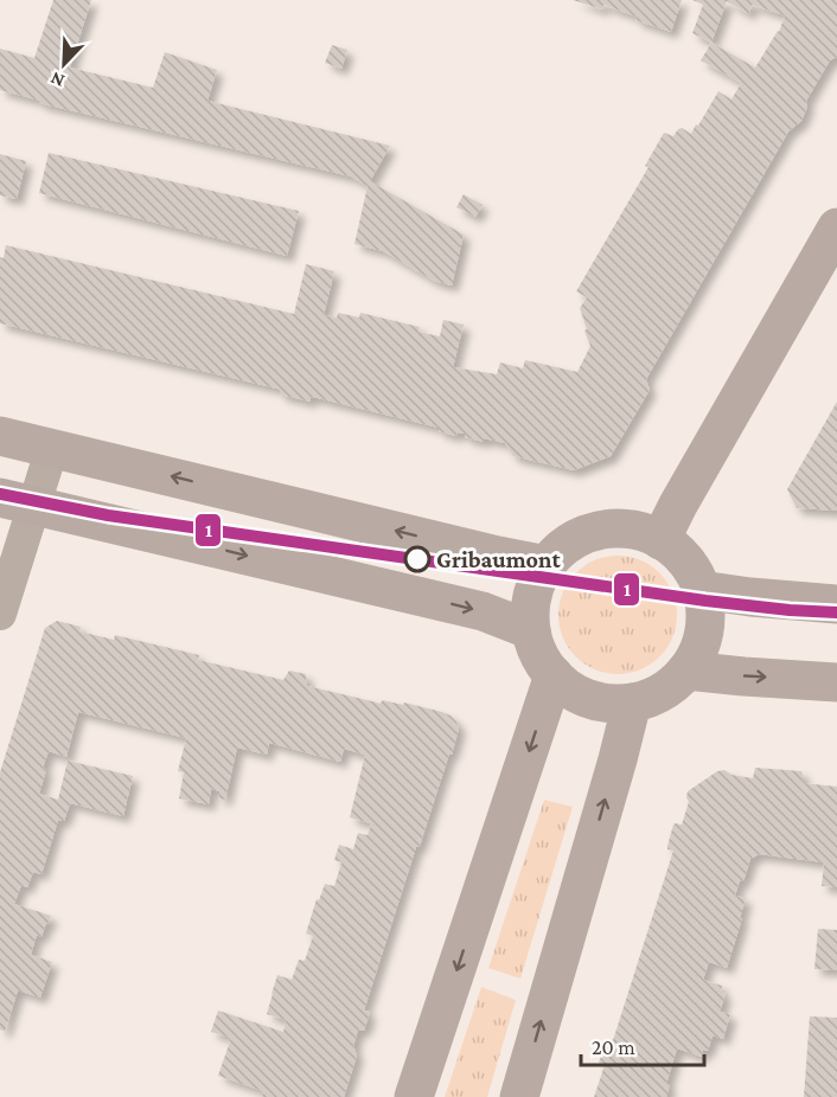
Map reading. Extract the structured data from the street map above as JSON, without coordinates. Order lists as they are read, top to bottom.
{
  "places": ["Gribaumont"],
  "lines": ["transit line 1"],
  "scale_bar": "20 m",
  "north": "bottom left"
}
